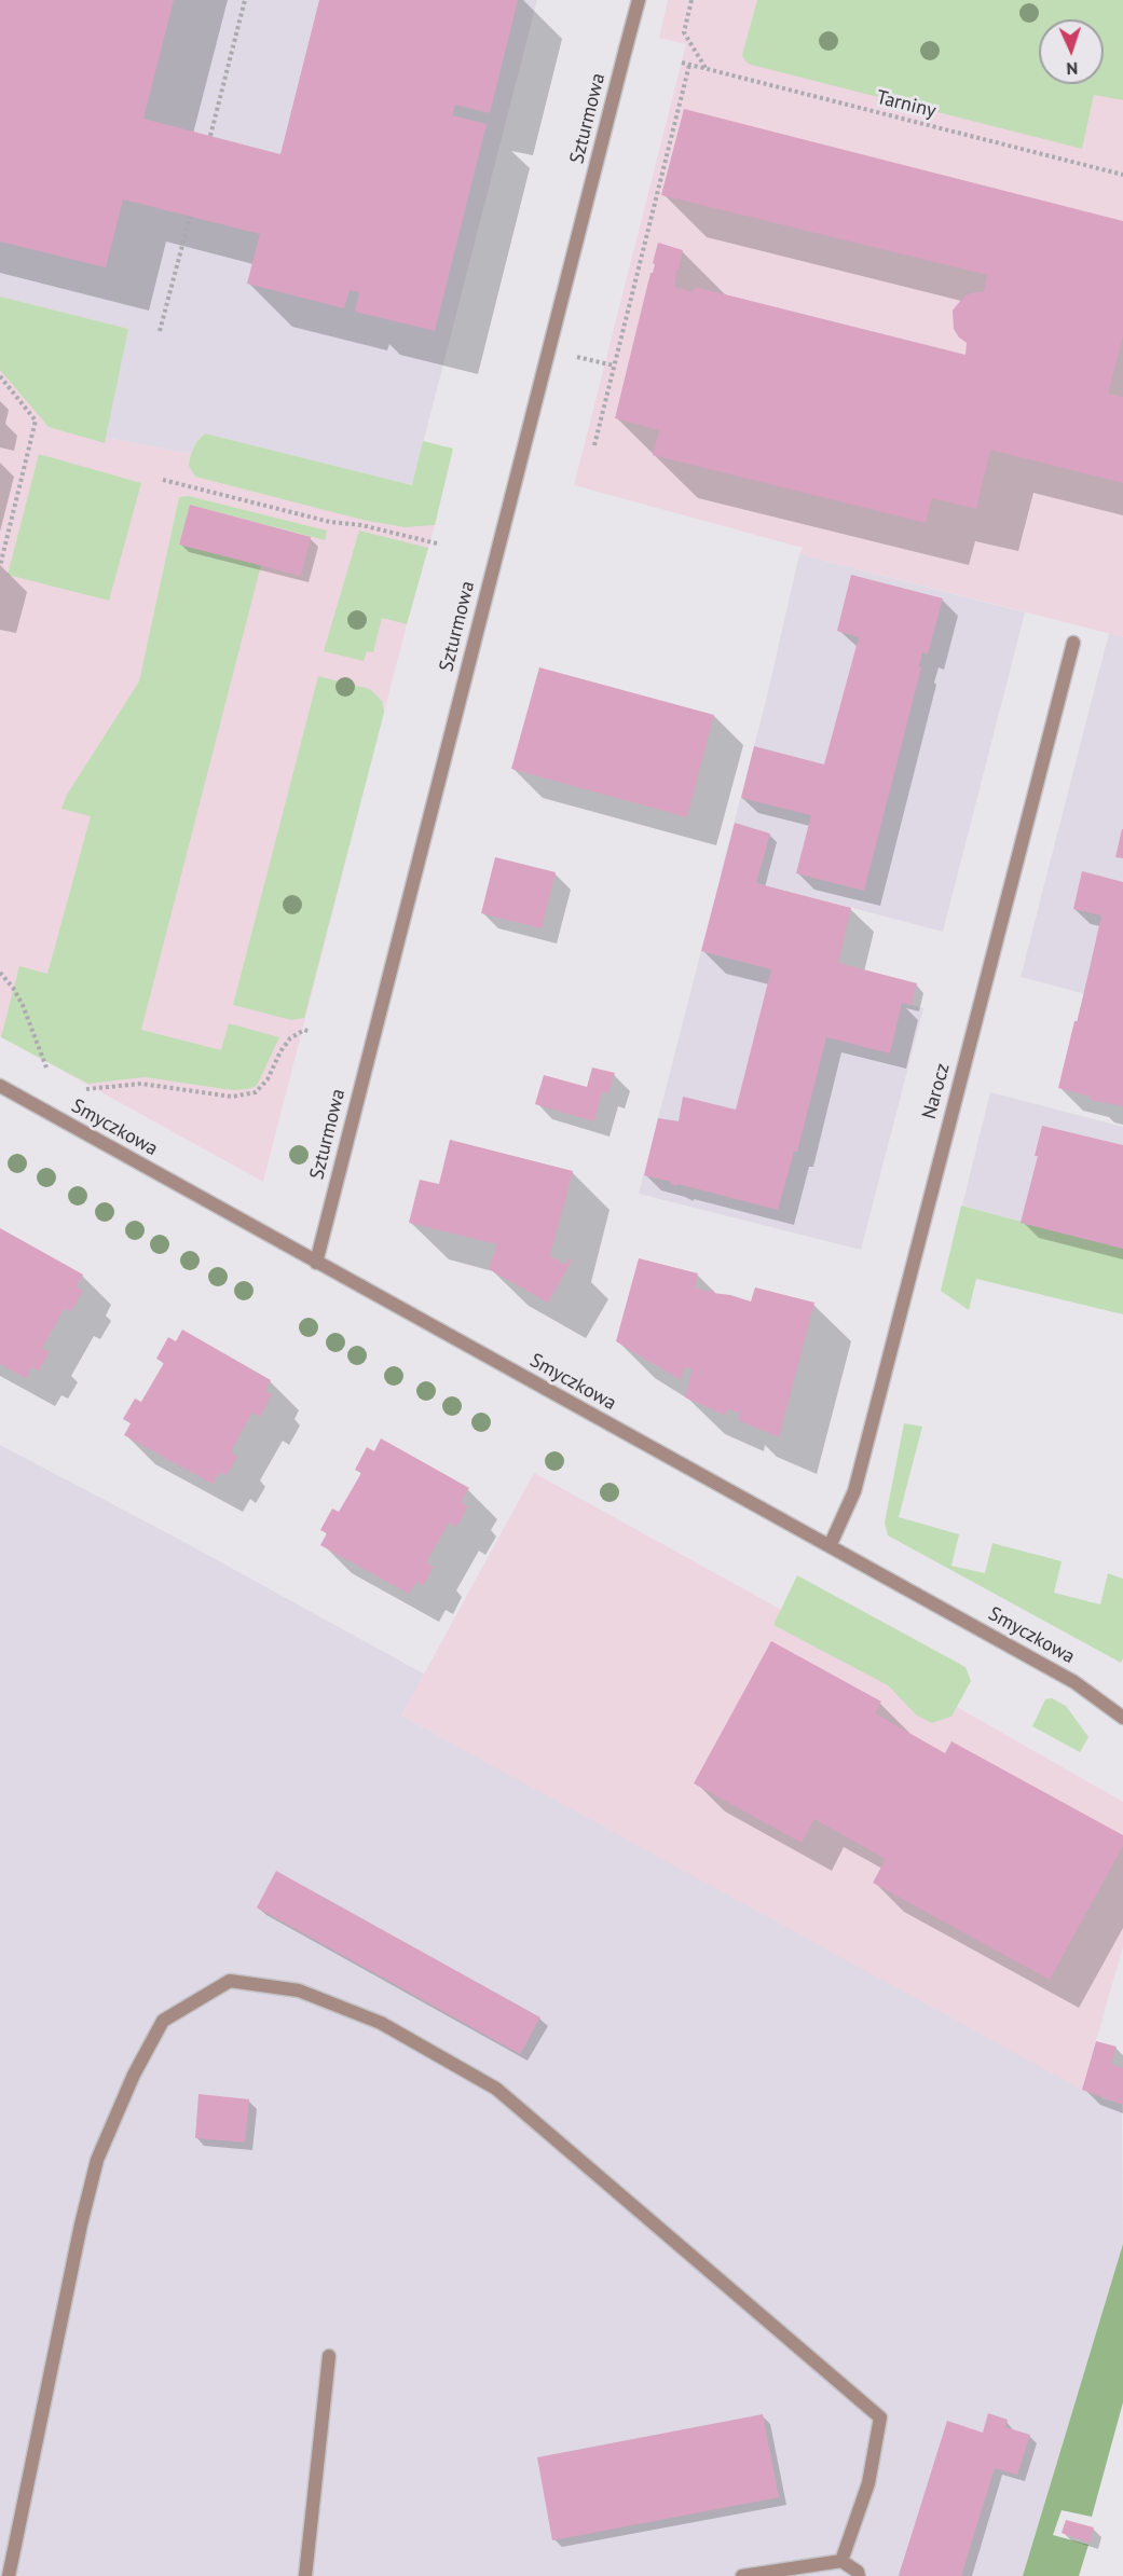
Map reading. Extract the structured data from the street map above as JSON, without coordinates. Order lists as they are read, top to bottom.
{
  "streets": {
    "street": ["Szturmowa", "Narocz", "Smyczkowa"],
    "path": ["Tarniny"]
  },
  "crossings": [
    ["Szturmowa", "Smyczkowa"],
    ["Narocz", "Smyczkowa"]
  ],
  "north": "bottom"
}
